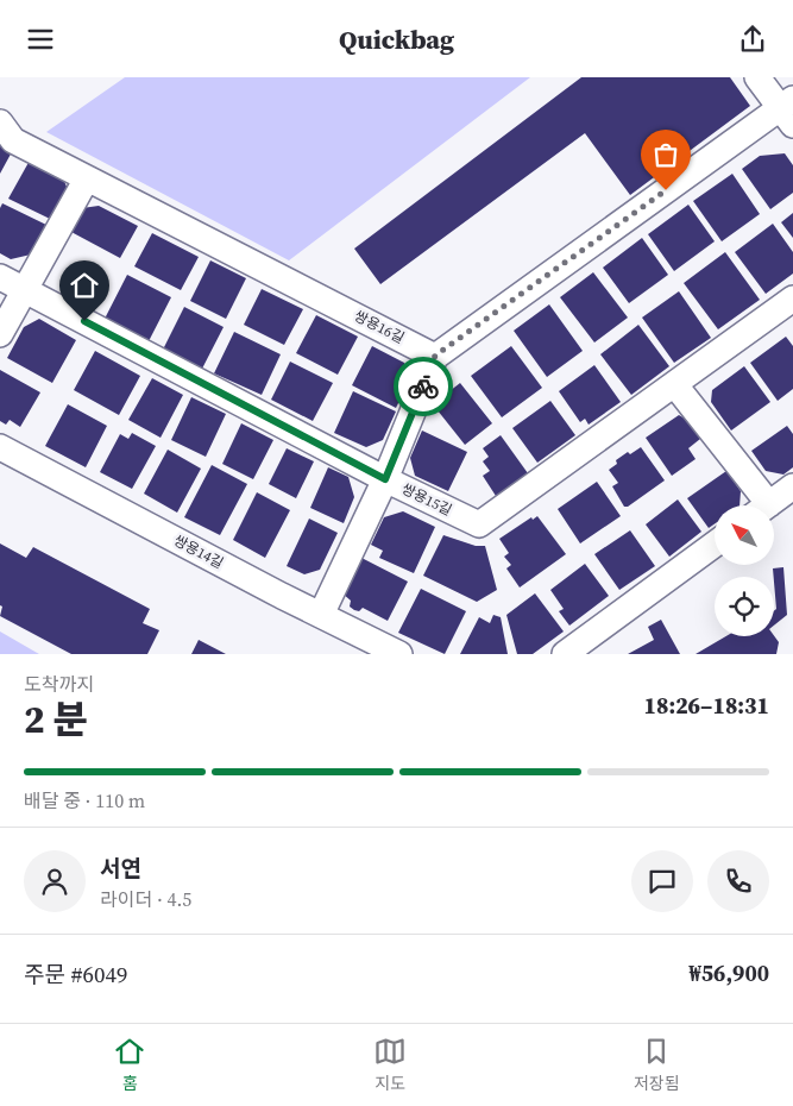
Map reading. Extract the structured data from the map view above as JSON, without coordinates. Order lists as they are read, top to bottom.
{
  "streets": {
    "street": ["쌍용16길", "쌍용15길", "쌍용14길"]
  },
  "north": "top left",
  "page": {
    "header": "Quickbag",
    "heading": ["2 분", "도착까지", "18:26–18:31"],
    "panel": [
      "서연",
      "라이더 · 4.5",
      "주문 #6049",
      "₩56,900"
    ],
    "bar": "배달 중 · 110 m",
    "tabs": ["홈", "지도", "저장됨"]
  }
}
